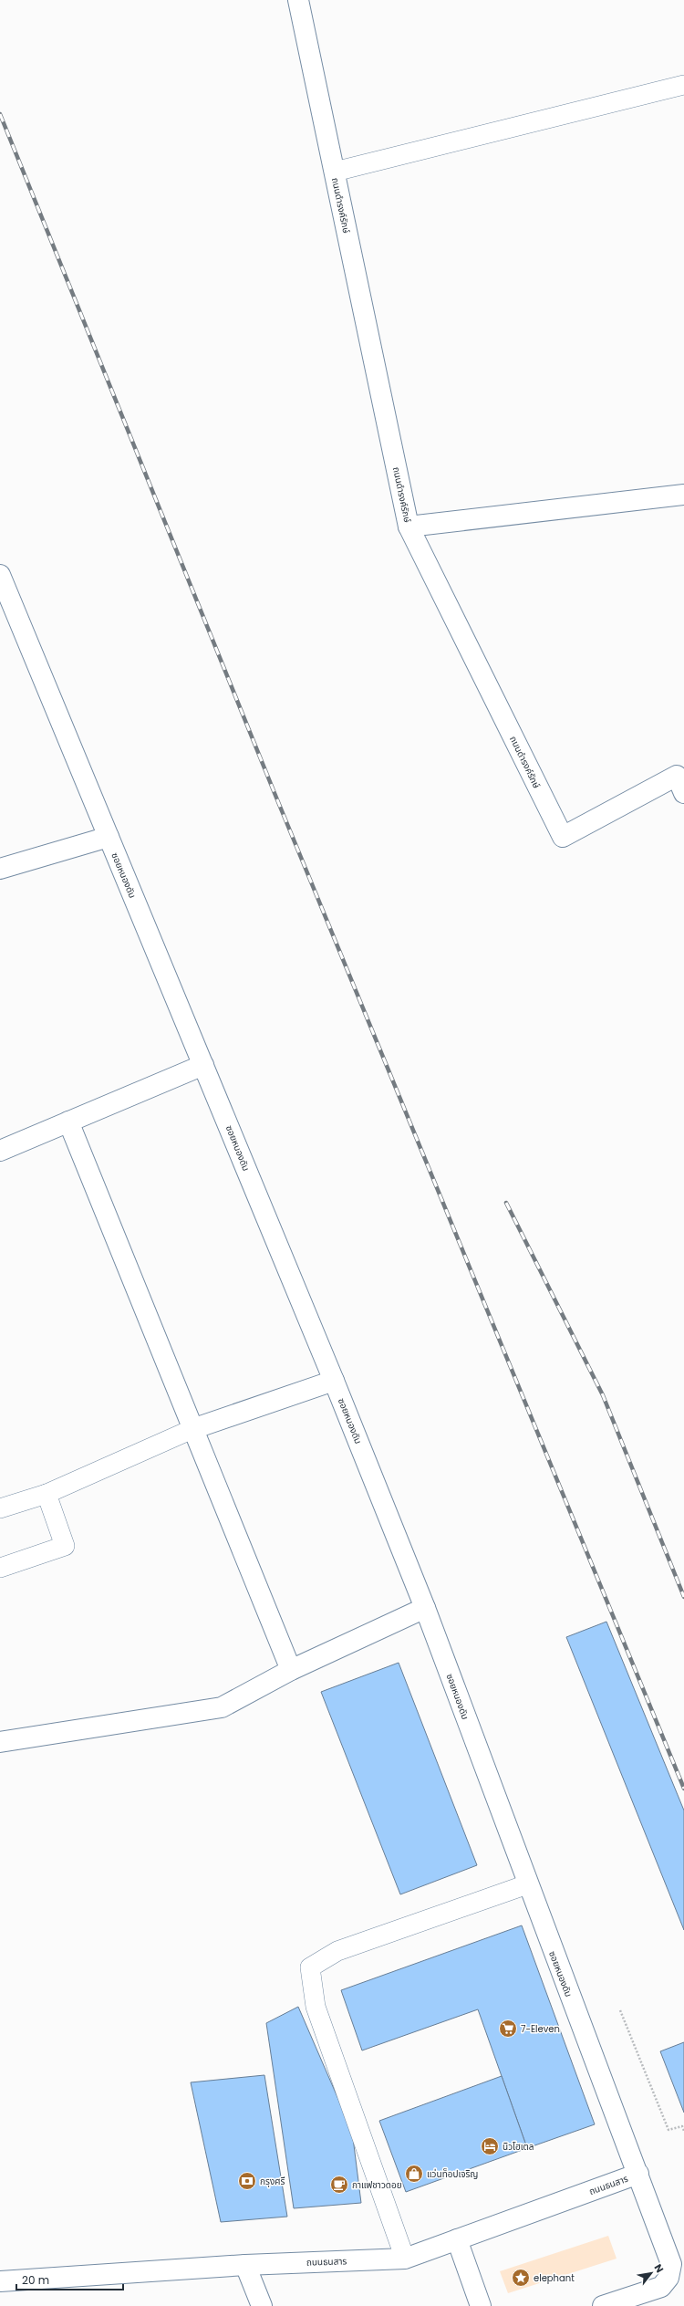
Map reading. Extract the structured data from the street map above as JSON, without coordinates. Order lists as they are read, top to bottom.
{
  "streets": {
    "street": ["ถนนดำรงค์รักษ์", "ซอยหนองดัม", "ถนนธนสาร"]
  },
  "crossings": [
    ["ซอยหนองดัม", "ถนนธนสาร"]
  ],
  "places": {
    "supermarket": ["7-Eleven"],
    "hotel": ["นิวโฮเตล"],
    "shop": ["แว่นท็อปเจริญ"],
    "bank": ["กรุงศรี"],
    "cafe": ["กาแฟชาวดอย"],
    "place": ["elephant"]
  },
  "scale_bar": "20 m",
  "north": "top right"
}
